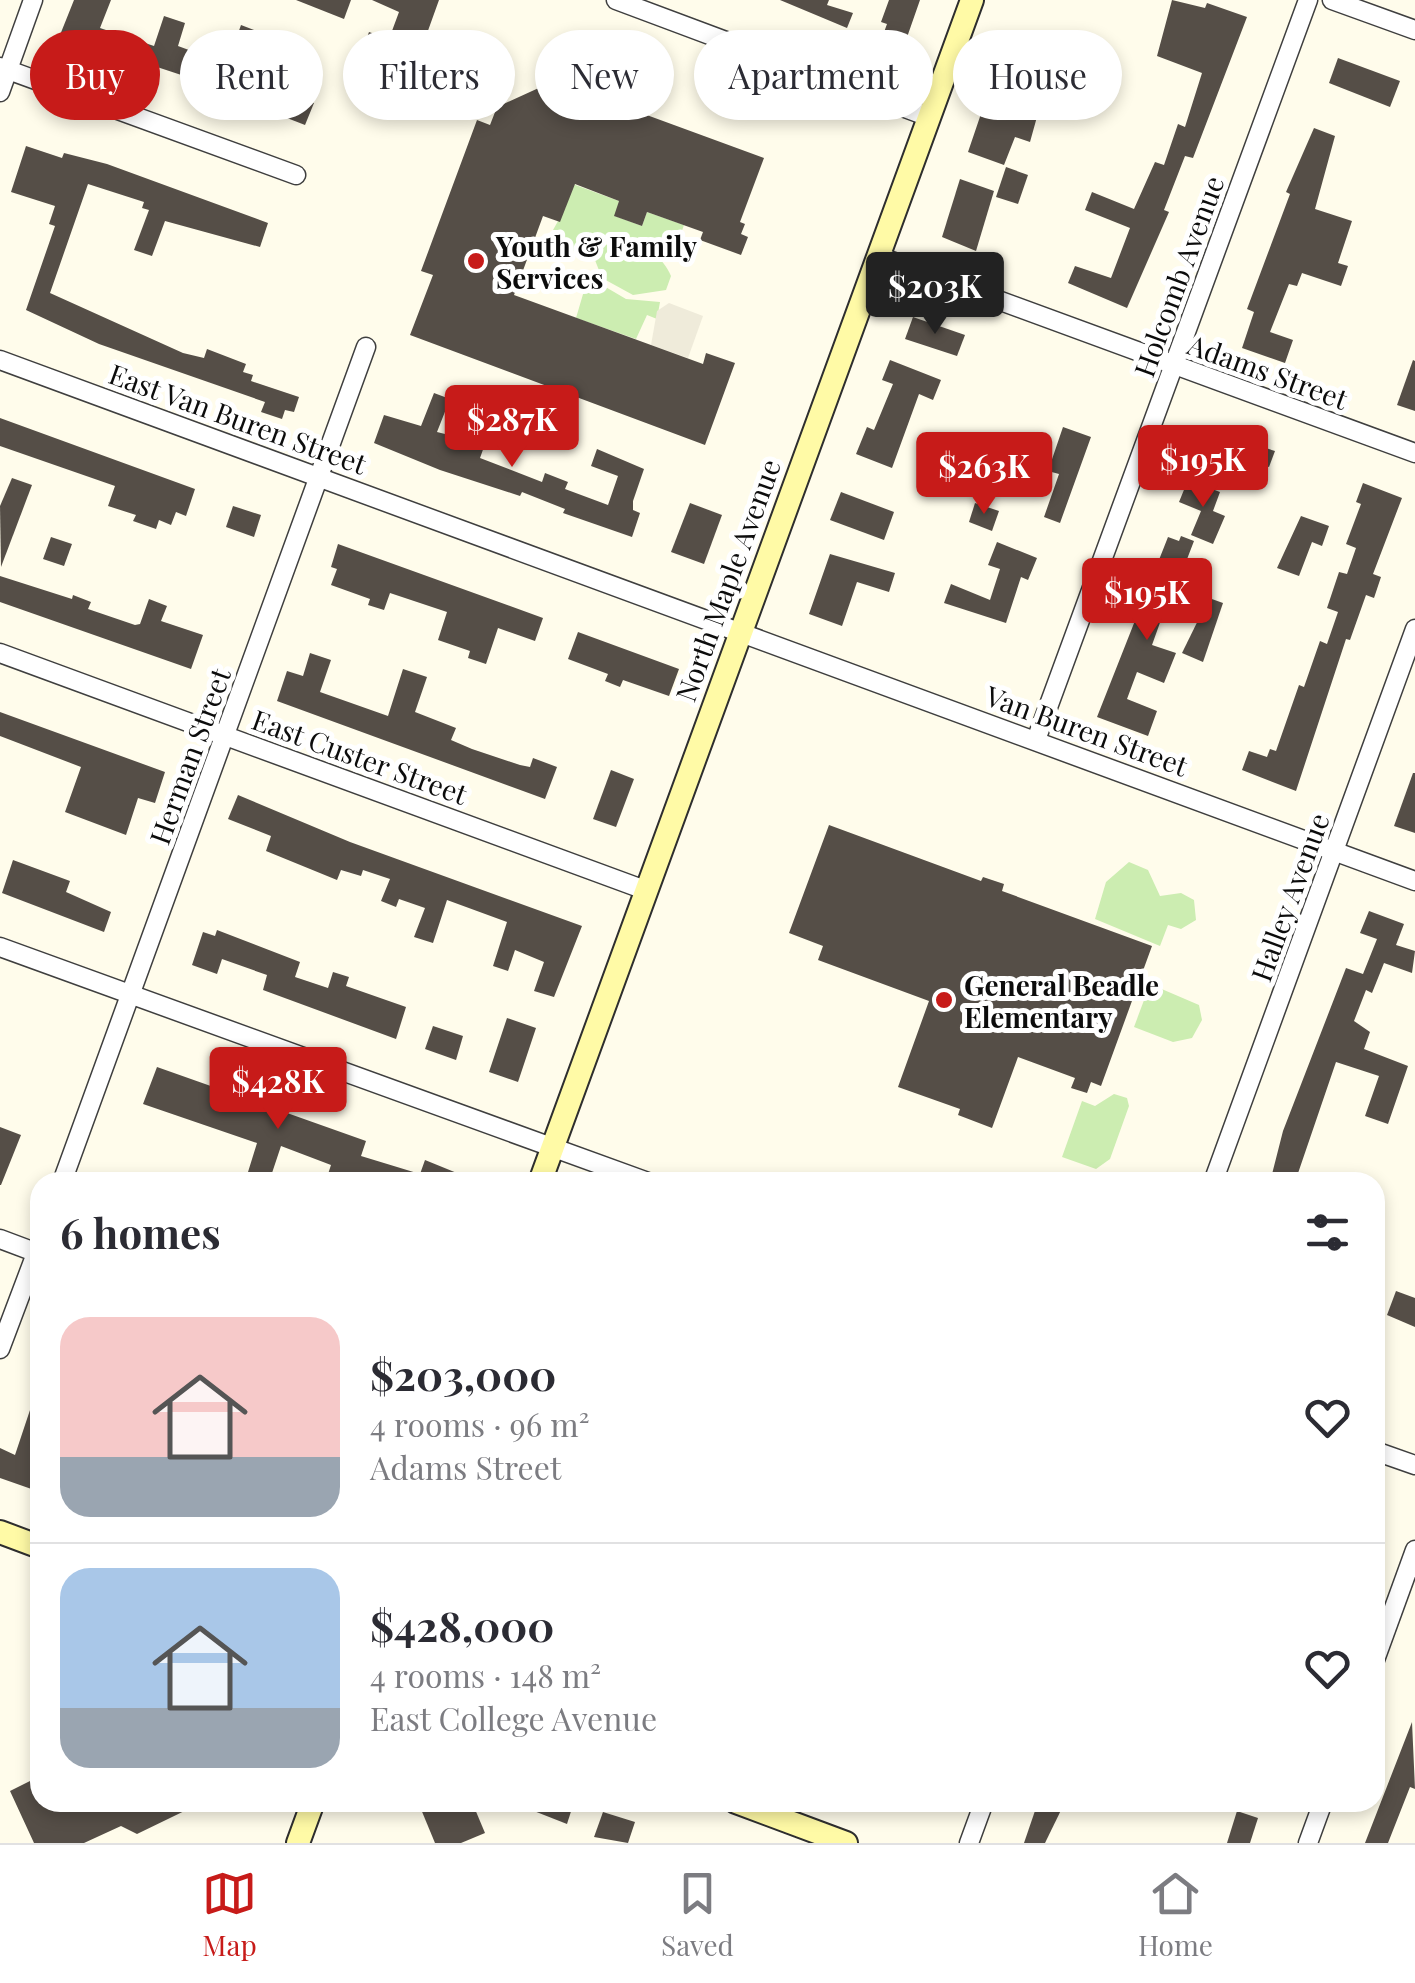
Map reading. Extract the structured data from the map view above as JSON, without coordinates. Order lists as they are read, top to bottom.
{
  "streets": {
    "street": [
      "Holcomb Avenue",
      "Adams Street",
      "East Van Buren Street",
      "North Maple Avenue",
      "Van Buren Street",
      "Herman Street",
      "East Custer Street",
      "Halley Avenue"
    ]
  },
  "crossings": [
    ["Holcomb Avenue", "Adams Street"],
    ["Holcomb Avenue", "Van Buren Street"],
    ["Adams Street", "North Maple Avenue"],
    ["East Van Buren Street", "North Maple Avenue"],
    ["East Van Buren Street", "Van Buren Street"],
    ["East Van Buren Street", "Herman Street"],
    ["North Maple Avenue", "Van Buren Street"],
    ["North Maple Avenue", "East Custer Street"],
    ["Van Buren Street", "Halley Avenue"],
    ["Herman Street", "East Custer Street"]
  ],
  "places": ["Youth & Family Services", "General Beadle Elementary"],
  "page": {
    "chip": [
      "Buy",
      "Rent",
      "Filters",
      "New",
      "Apartment",
      "House"
    ],
    "price": [
      "$203K",
      "$287K",
      "$195K",
      "$263K",
      "$195K",
      "$428K"
    ],
    "heading": "6 homes",
    "list": [
      {
        "name": "$203,000",
        "note": "4 rooms · 96 m² · Adams Street"
      },
      {
        "name": "$428,000",
        "note": "4 rooms · 148 m² · East College Avenue"
      }
    ],
    "tabs": ["Map", "Saved", "Home"]
  }
}
